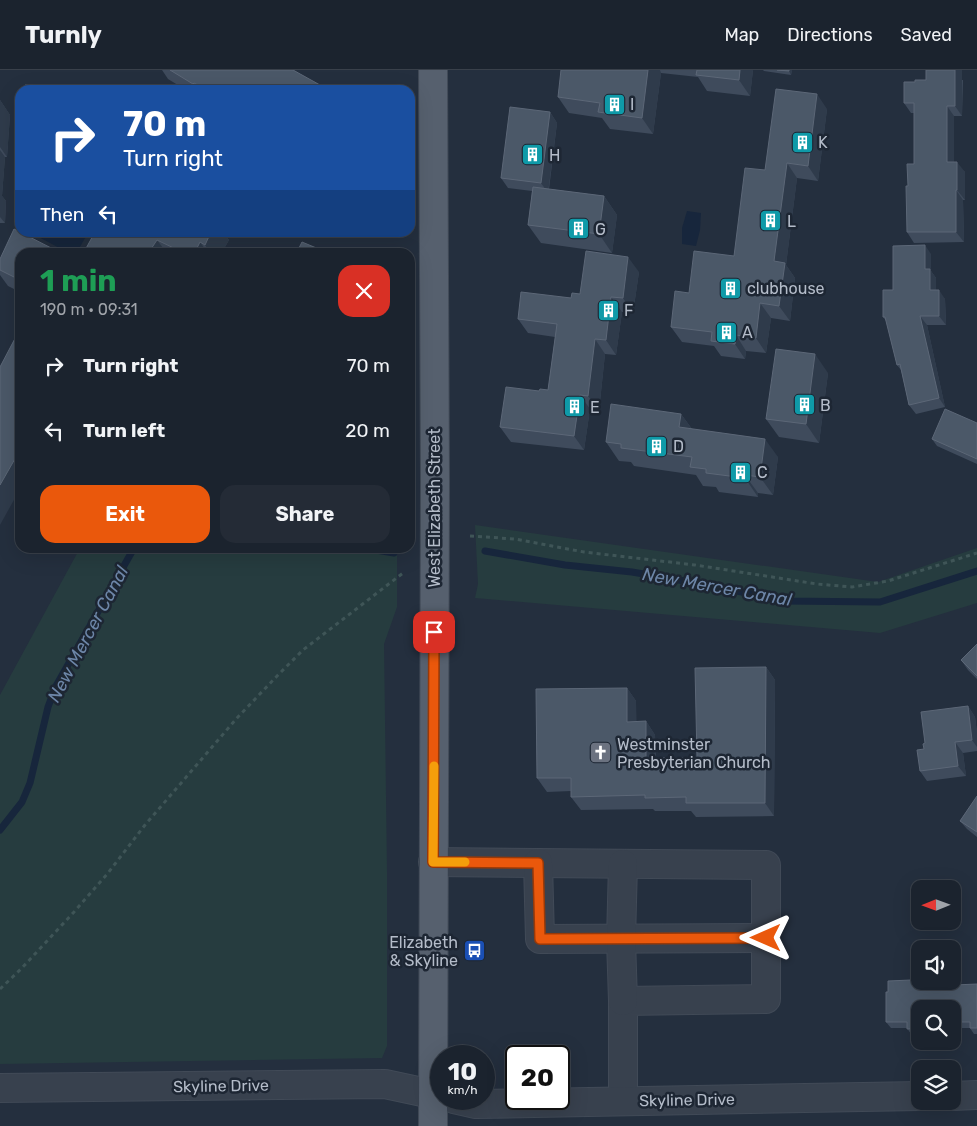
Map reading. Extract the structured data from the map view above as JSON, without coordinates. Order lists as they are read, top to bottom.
{
  "streets": {
    "main road": ["West Elizabeth Street"],
    "street": ["Skyline Drive"]
  },
  "water": ["New Mercer Canal"],
  "places": {
    "building": [
      "I",
      "K",
      "H",
      "L",
      "G",
      "clubhouse",
      "F",
      "A",
      "B",
      "E",
      "D",
      "C"
    ],
    "church": ["Westminster Presbyterian Church"],
    "bus stop": ["Elizabeth & Skyline"]
  },
  "north": "left",
  "page": {
    "header": "Turnly",
    "nav": ["Map", "Directions", "Saved"],
    "turn": ["70 m", "Turn right"],
    "then": "Then",
    "heading": ["1 min", "190 m · 09:31"],
    "list": [
      {
        "name": "Turn right",
        "value": "70 m"
      },
      {
        "name": "Turn left",
        "value": "20 m"
      }
    ],
    "buttons": ["Exit", "Share"],
    "speed": "10 km/h",
    "limit": "20"
  }
}
